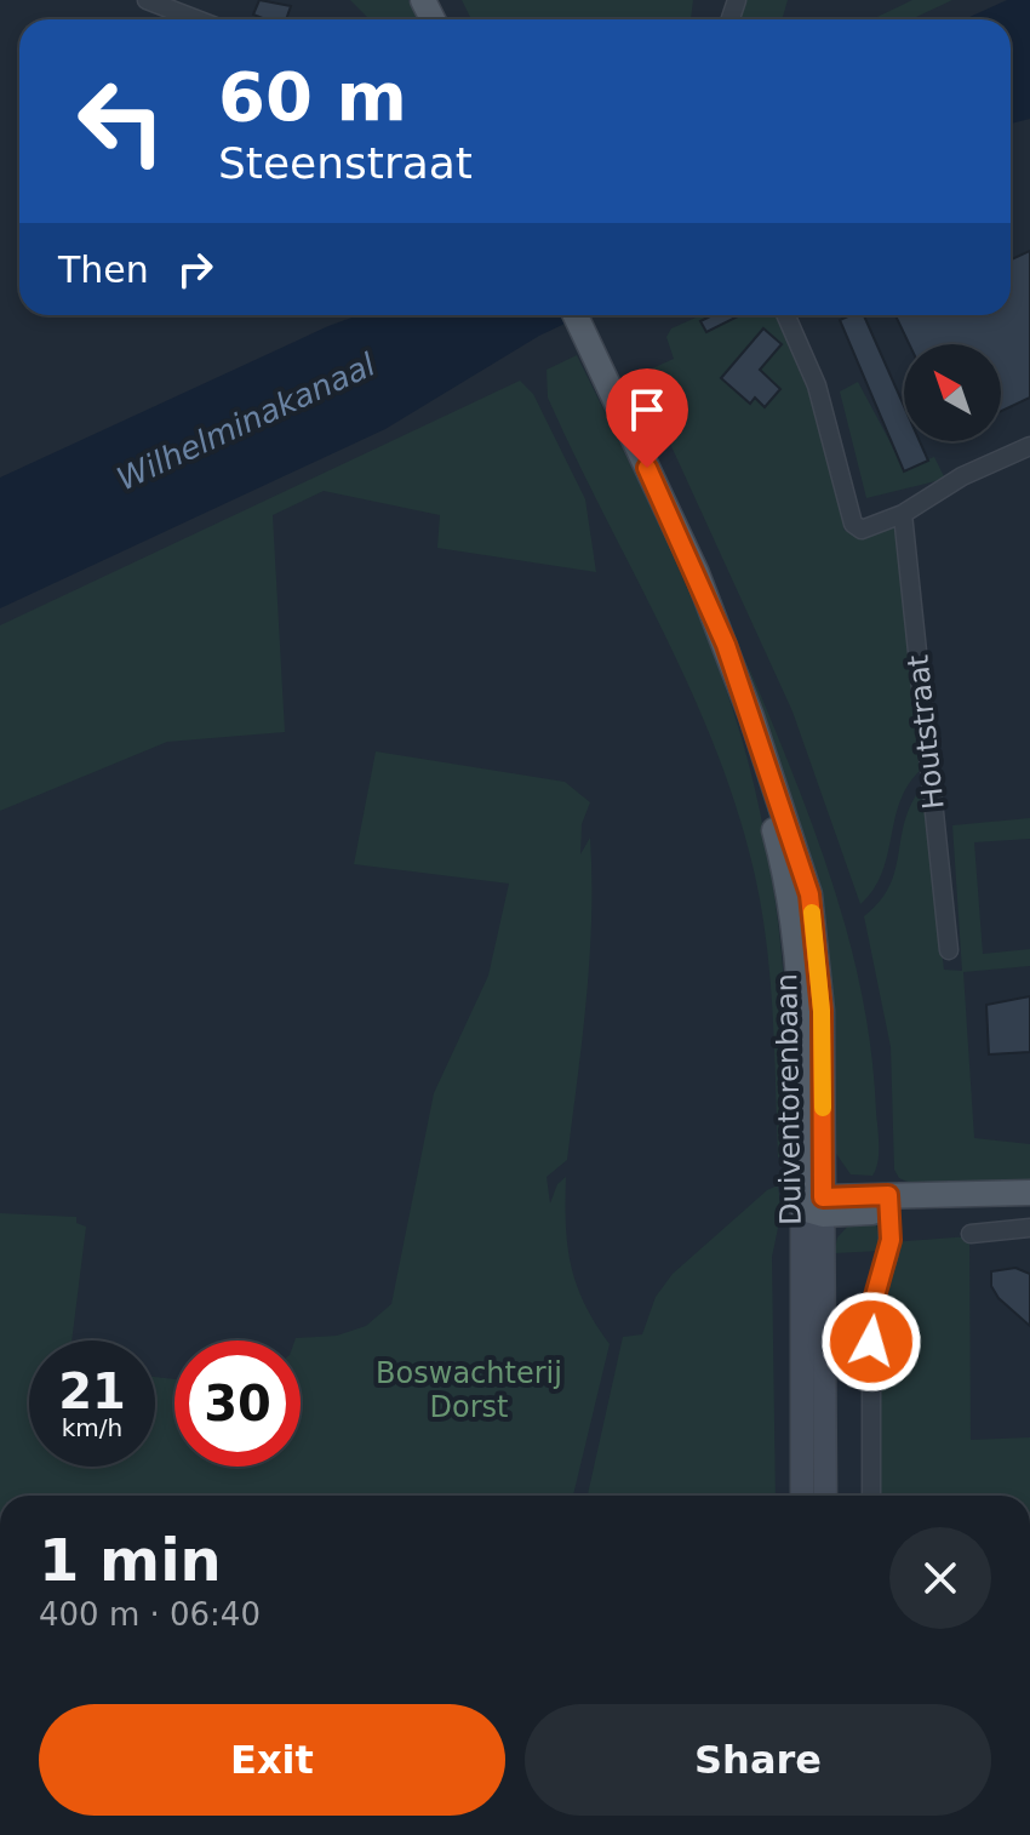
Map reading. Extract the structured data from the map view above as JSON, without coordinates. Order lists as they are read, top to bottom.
{
  "streets": {
    "main road": ["Duiventorenbaan"],
    "street": ["Houtstraat"]
  },
  "water": ["Wilhelminakanaal"],
  "parks": ["Boswachterij Dorst"],
  "north": "top left",
  "page": {
    "turn": ["60 m", "Steenstraat"],
    "then": "Then",
    "speed": "21 km/h",
    "limit": "30",
    "heading": ["1 min", "400 m · 06:40"],
    "buttons": ["Exit", "Share"]
  }
}
